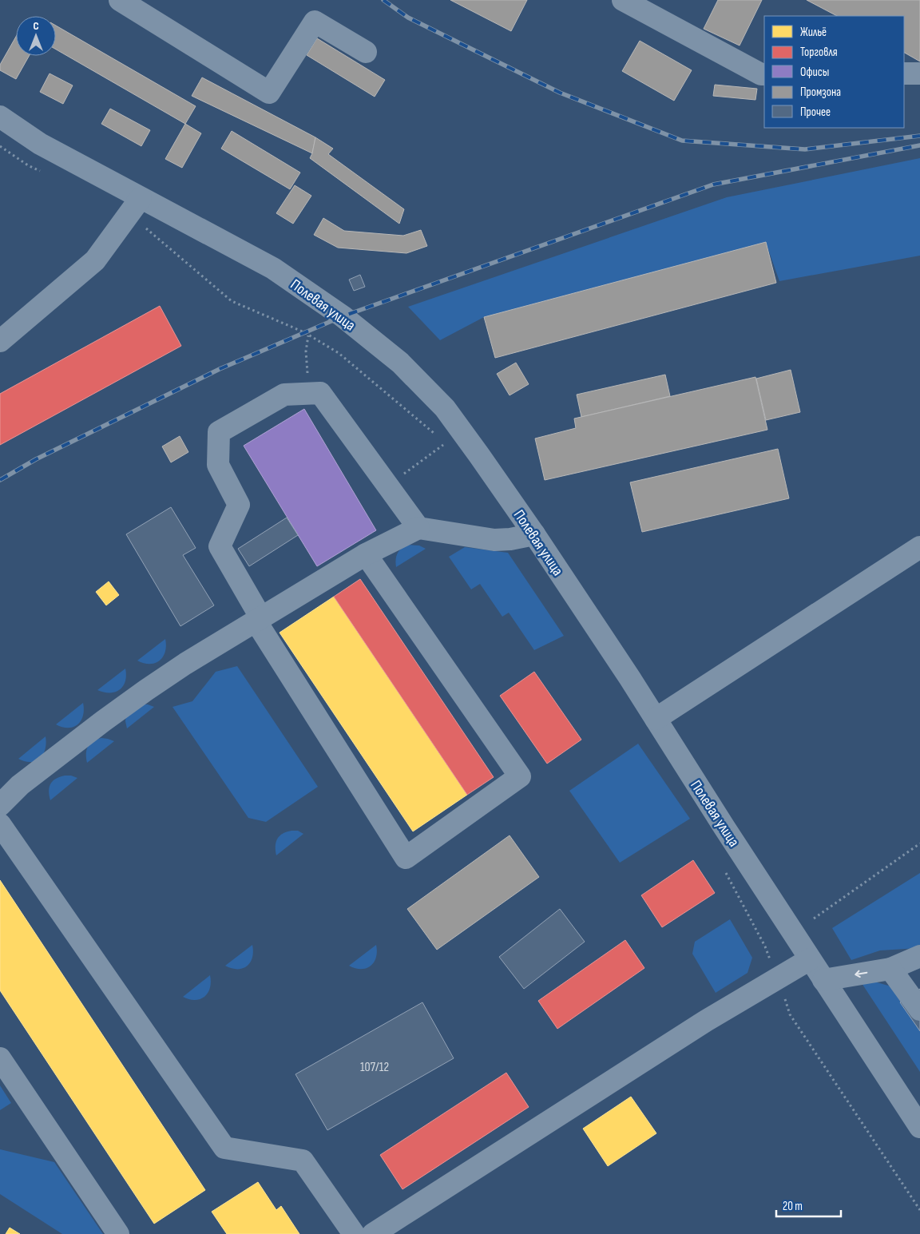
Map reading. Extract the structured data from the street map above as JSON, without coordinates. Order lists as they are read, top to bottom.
{
  "streets": {
    "street": ["Полевая улица"]
  },
  "house_numbers": ["107/12"],
  "legend": [
    "Жильё",
    "Торговля",
    "Офисы",
    "Промзона",
    "Прочее"
  ],
  "scale_bar": "20 m",
  "north": "top"
}
